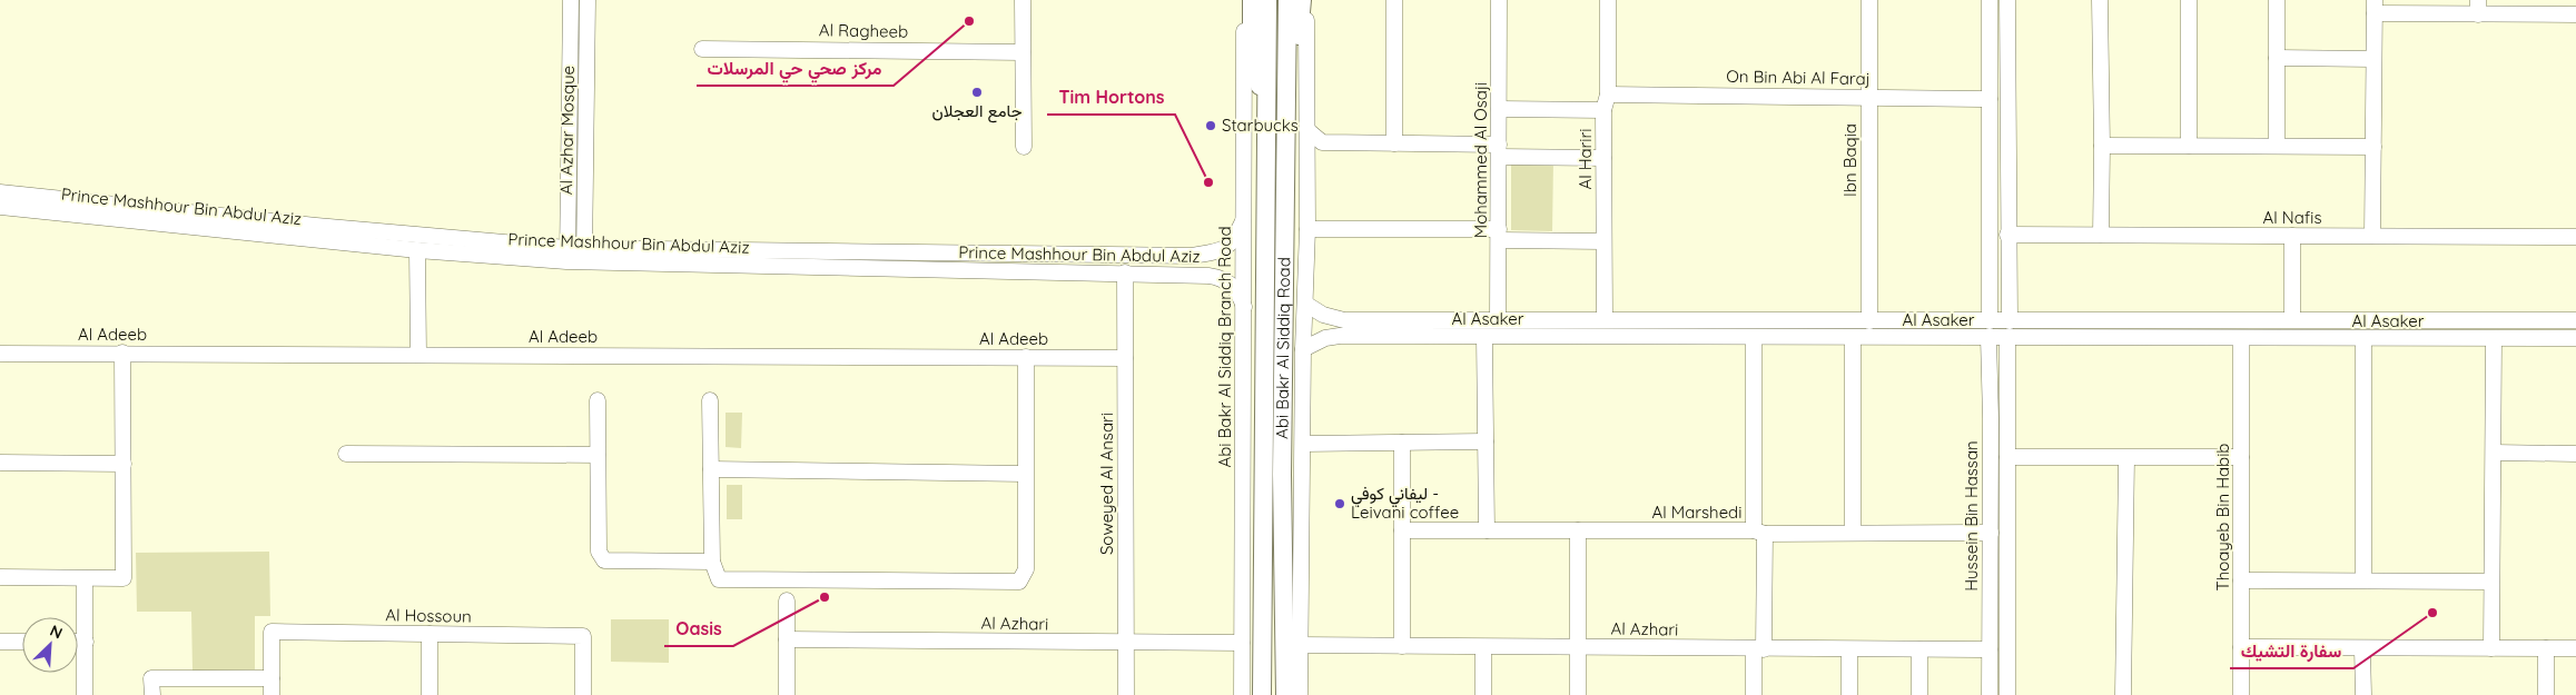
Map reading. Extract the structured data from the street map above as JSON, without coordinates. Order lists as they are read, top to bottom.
{
  "streets": {
    "main road": ["Abi Bakr Al Siddiq Road"],
    "street": [
      "Al Ragheeb",
      "On Bin Abi Al Faraj",
      "Al Azhar Mosque",
      "Al Hariri",
      "Mohammed Al Osaji",
      "Ibn Baqia",
      "Prince Mashhour Bin Abdul Aziz",
      "Al Nafis",
      "Al Asaker",
      "Al Adeeb",
      "Abi Bakr Al Siddiq Branch Road",
      "Soweyed Al Ansari",
      "Al Marshedi",
      "Hussein Bin Hassan",
      "Thoayeb Bin Habib",
      "Al Hossoun",
      "Al Azhari"
    ]
  },
  "crossings": [
    ["On Bin Abi Al Faraj", "Al Hariri"],
    ["On Bin Abi Al Faraj", "Ibn Baqia"],
    ["Al Azhar Mosque", "Prince Mashhour Bin Abdul Aziz"],
    ["Al Hariri", "Al Asaker"],
    ["Mohammed Al Osaji", "Al Asaker"],
    ["Ibn Baqia", "Al Asaker"],
    ["Prince Mashhour Bin Abdul Aziz", "Abi Bakr Al Siddiq Branch Road"],
    ["Prince Mashhour Bin Abdul Aziz", "Soweyed Al Ansari"],
    ["Al Asaker", "Hussein Bin Hassan"],
    ["Al Asaker", "Thoayeb Bin Habib"],
    ["Al Adeeb", "Soweyed Al Ansari"],
    ["Abi Bakr Al Siddiq Branch Road", "Al Azhari"],
    ["Soweyed Al Ansari", "Al Azhari"],
    ["Al Marshedi", "Hussein Bin Hassan"],
    ["Hussein Bin Hassan", "Al Azhari"]
  ],
  "places": [
    "مركز صحي حي المرسلات",
    "جامع العجلان",
    "Starbucks",
    "Tim Hortons",
    "ليفاني كوفي - Leivani coffee",
    "Oasis",
    "سفارة التشيك"
  ],
  "north": "top right"
}
